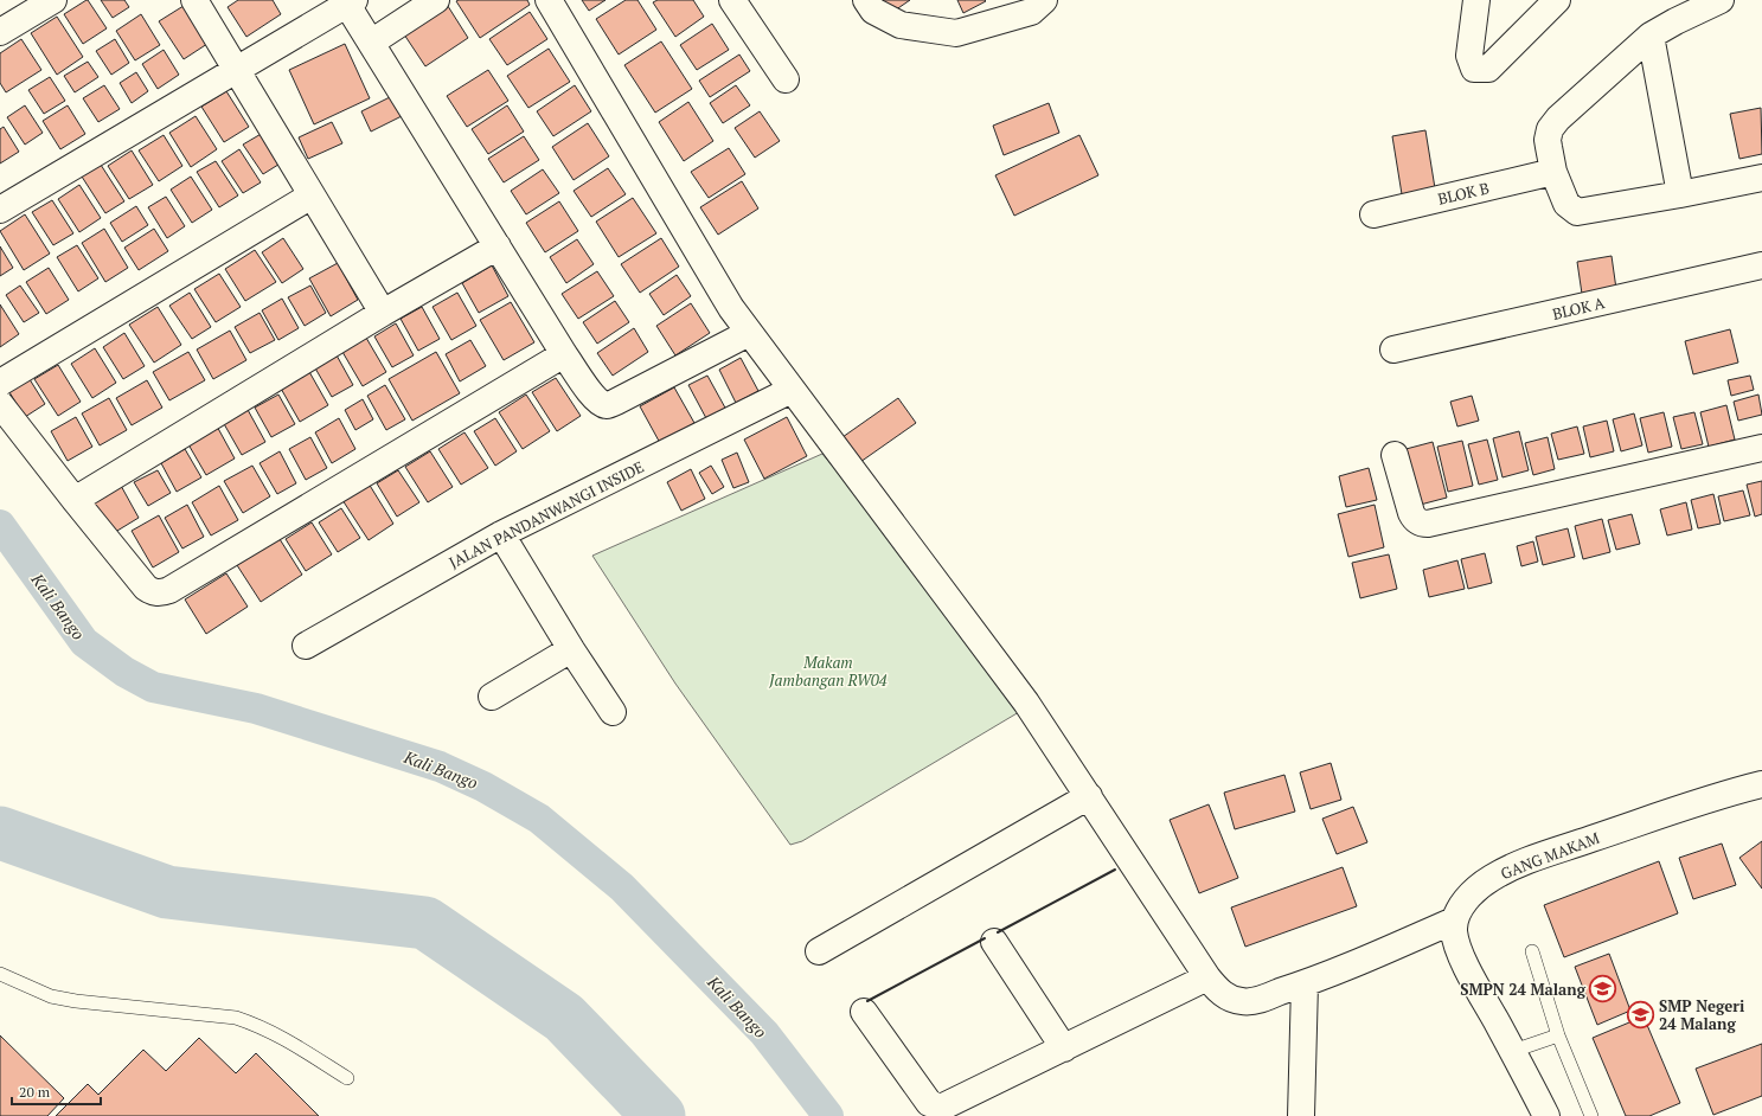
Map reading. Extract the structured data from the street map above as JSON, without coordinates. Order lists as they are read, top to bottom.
{
  "streets": {
    "street": [
      "BLOK B",
      "BLOK A",
      "JALAN PANDANWANGI INSIDE",
      "GANG MAKAM"
    ]
  },
  "water": ["Kali Bango"],
  "parks": ["Makam Jambangan RW04"],
  "places": {
    "school or university": ["SMPN 24 Malang", "SMP Negeri 24 Malang"]
  },
  "scale_bar": "20 m"
}
